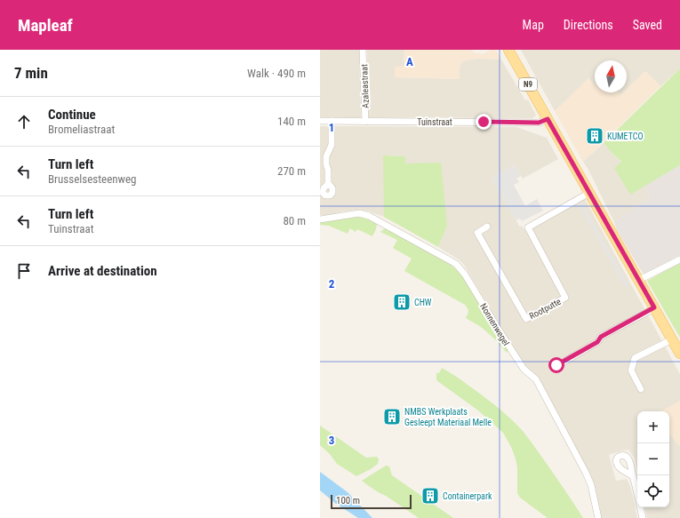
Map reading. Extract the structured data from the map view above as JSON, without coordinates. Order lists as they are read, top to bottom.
{
  "streets": {
    "main road": ["N9"],
    "street": [
      "Azaleastraat",
      "Tuinstraat",
      "Rootputte",
      "Nonnenwegel"
    ]
  },
  "crossings": [
    ["N9", "Tuinstraat"],
    ["N9", "Rootputte"],
    ["Azaleastraat", "Tuinstraat"]
  ],
  "places": {
    "building": [
      "KUMETCO",
      "CHW",
      "NMBS Werkplaats Gesleept Materiaal Melle",
      "Containerpark"
    ]
  },
  "scale_bar": "100 m",
  "north": "top",
  "page": {
    "header": "Mapleaf",
    "nav": ["Map", "Directions", "Saved"],
    "heading": ["7 min", "Walk · 490 m"],
    "list": [
      ["Continue", "Bromeliastraat", "140 m"],
      ["Turn left", "Brusselsesteenweg", "270 m"],
      ["Turn left", "Tuinstraat", "80 m"],
      "Arrive at destination"
    ],
    "map_buttons": ["+", "−"],
    "scale": "100 m"
  },
  "grid": {
    "columns": ["A"],
    "rows": ["1", "2", "3"]
  }
}
